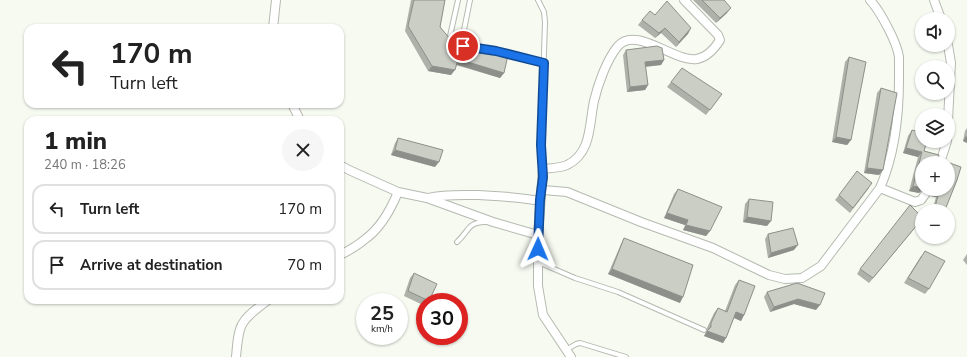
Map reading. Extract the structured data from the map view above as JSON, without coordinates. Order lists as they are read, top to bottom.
{
  "page": {
    "map_buttons": ["+", "−"],
    "turn": ["170 m", "Turn left"],
    "heading": ["1 min", "240 m · 18:26"],
    "list": [
      {
        "name": "Turn left",
        "value": "170 m"
      },
      {
        "name": "Arrive at destination",
        "value": "70 m"
      }
    ],
    "speed": "25 km/h",
    "limit": "30"
  }
}
